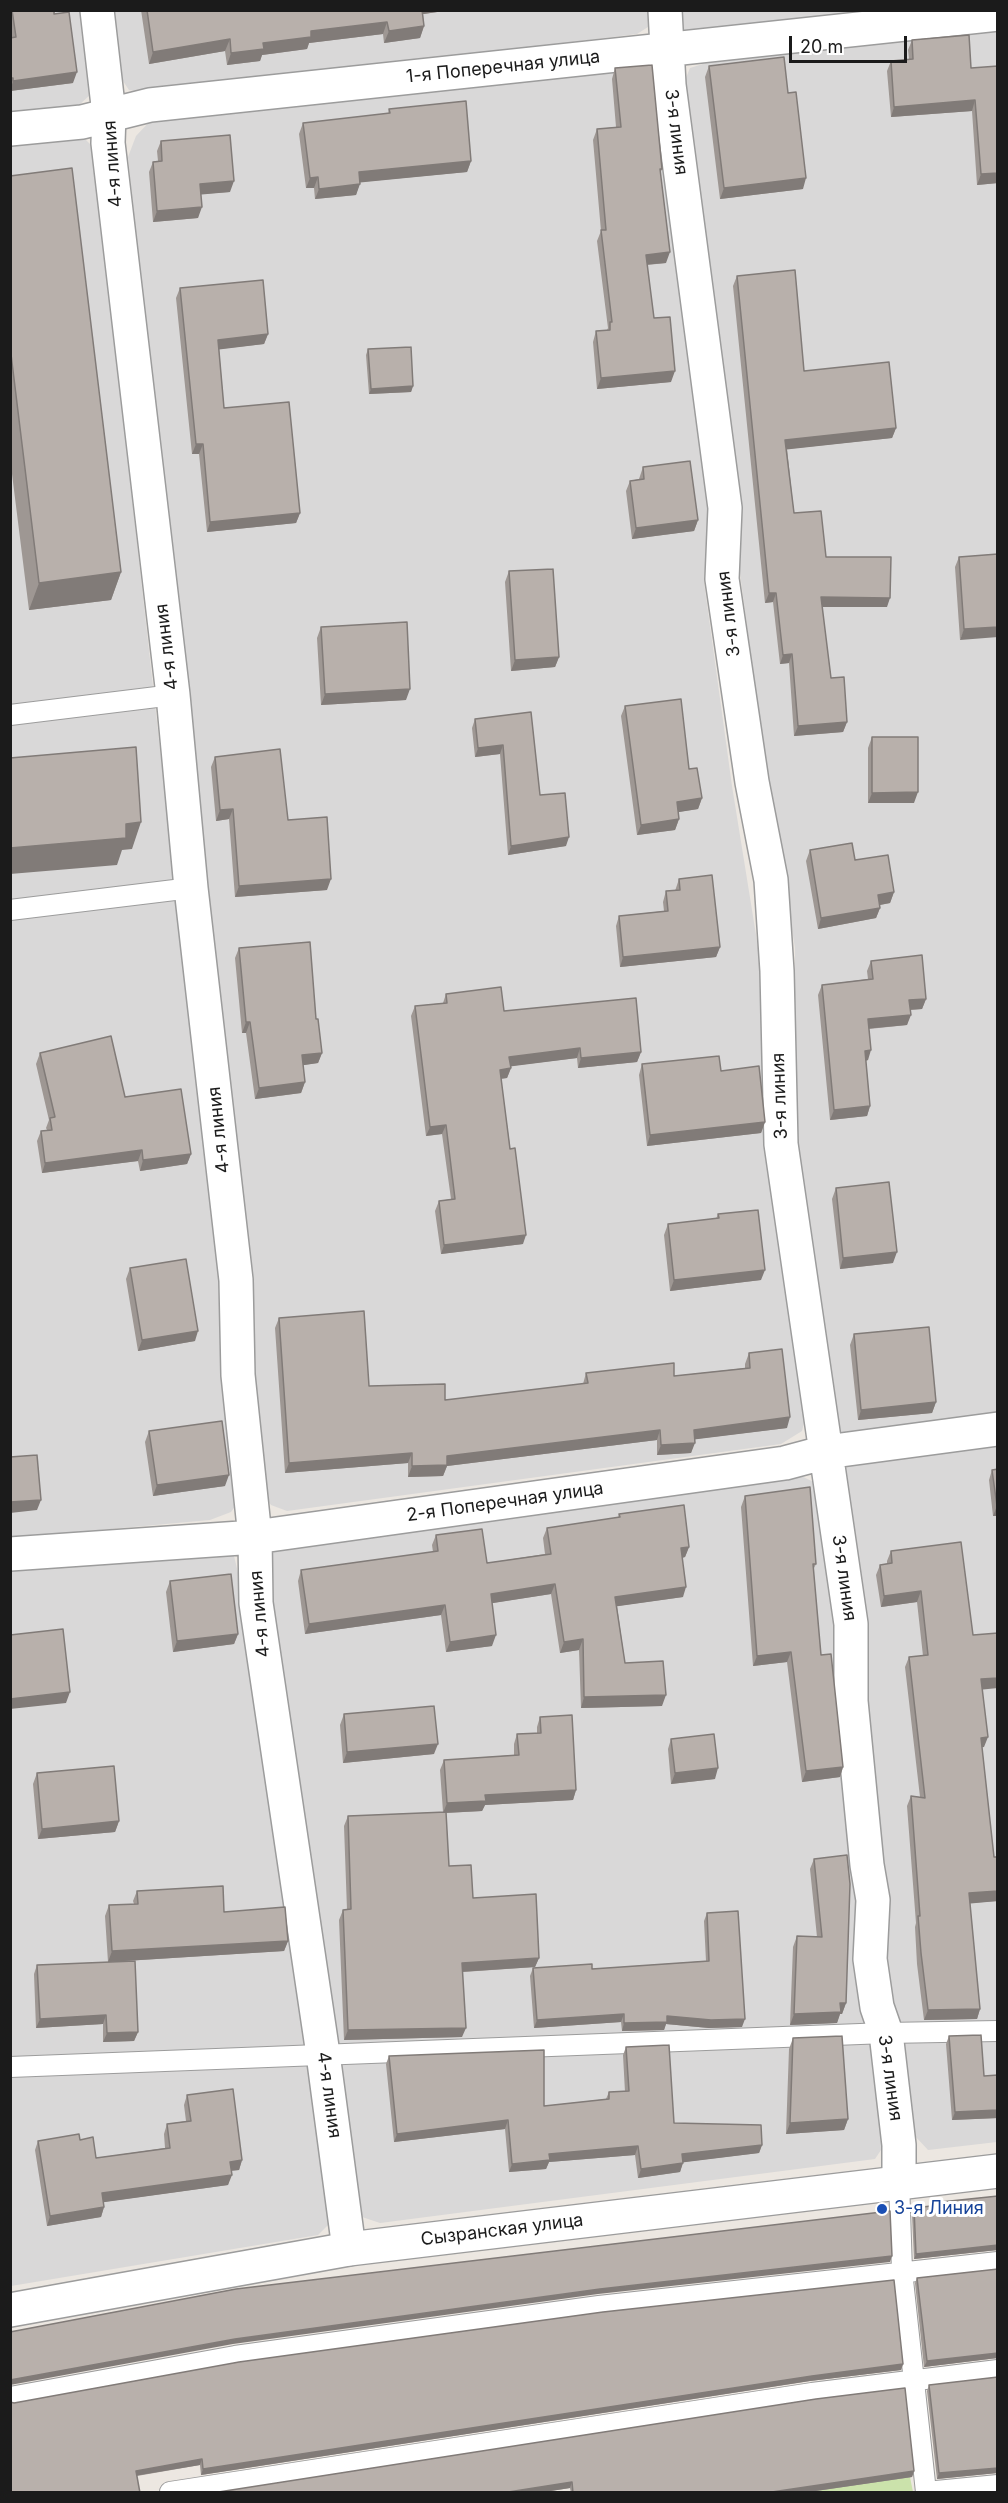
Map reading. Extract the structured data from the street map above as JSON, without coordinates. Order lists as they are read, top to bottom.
{
  "streets": {
    "street": [
      "1-я Поперечная улица",
      "3-я линия",
      "4-я линия",
      "2-я Поперечная улица",
      "Сызранская улица"
    ]
  },
  "crossings": [
    ["1-я Поперечная улица", "3-я линия"],
    ["1-я Поперечная улица", "4-я линия"],
    ["3-я линия", "2-я Поперечная улица"],
    ["3-я линия", "Сызранская улица"],
    ["4-я линия", "2-я Поперечная улица"],
    ["4-я линия", "Сызранская улица"]
  ],
  "places": ["3-я Линия"],
  "scale_bar": "20 m"
}
